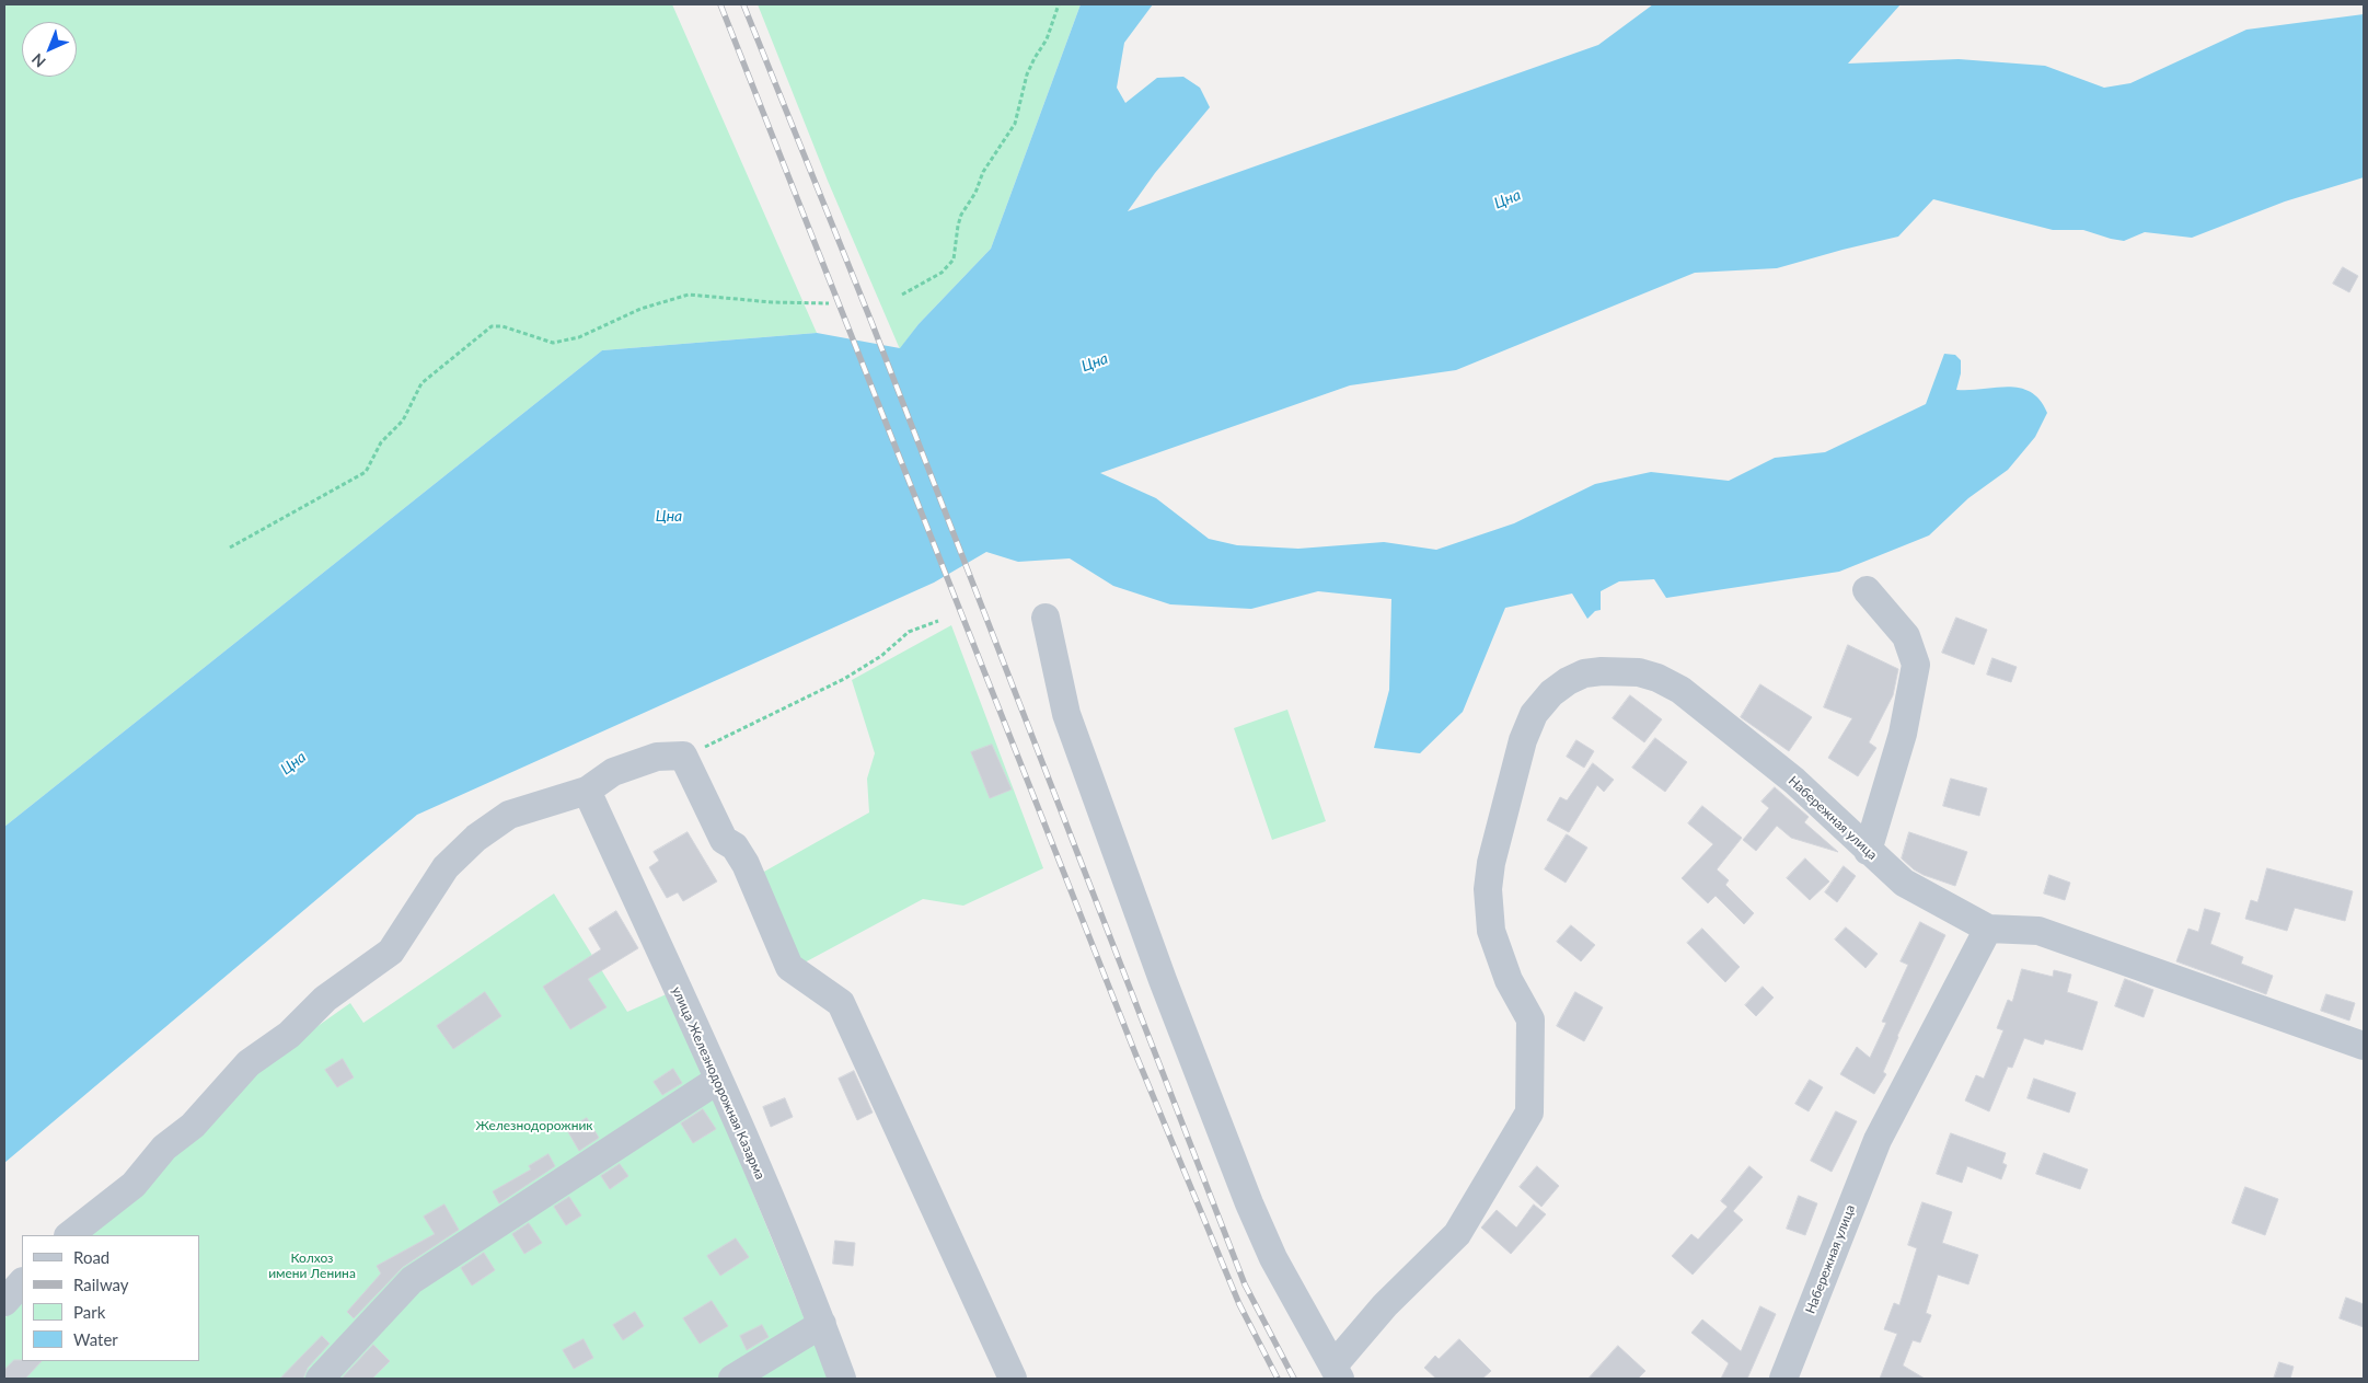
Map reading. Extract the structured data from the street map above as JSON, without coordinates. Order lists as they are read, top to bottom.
{
  "streets": {
    "street": ["Набережная улица", "улица Железнодорожная Казарма"]
  },
  "water": ["Цна"],
  "parks": ["Железнодорожник", "Колхоз имени Ленина"],
  "legend": [
    "Road",
    "Railway",
    "Park",
    "Water"
  ],
  "north": "bottom left"
}
